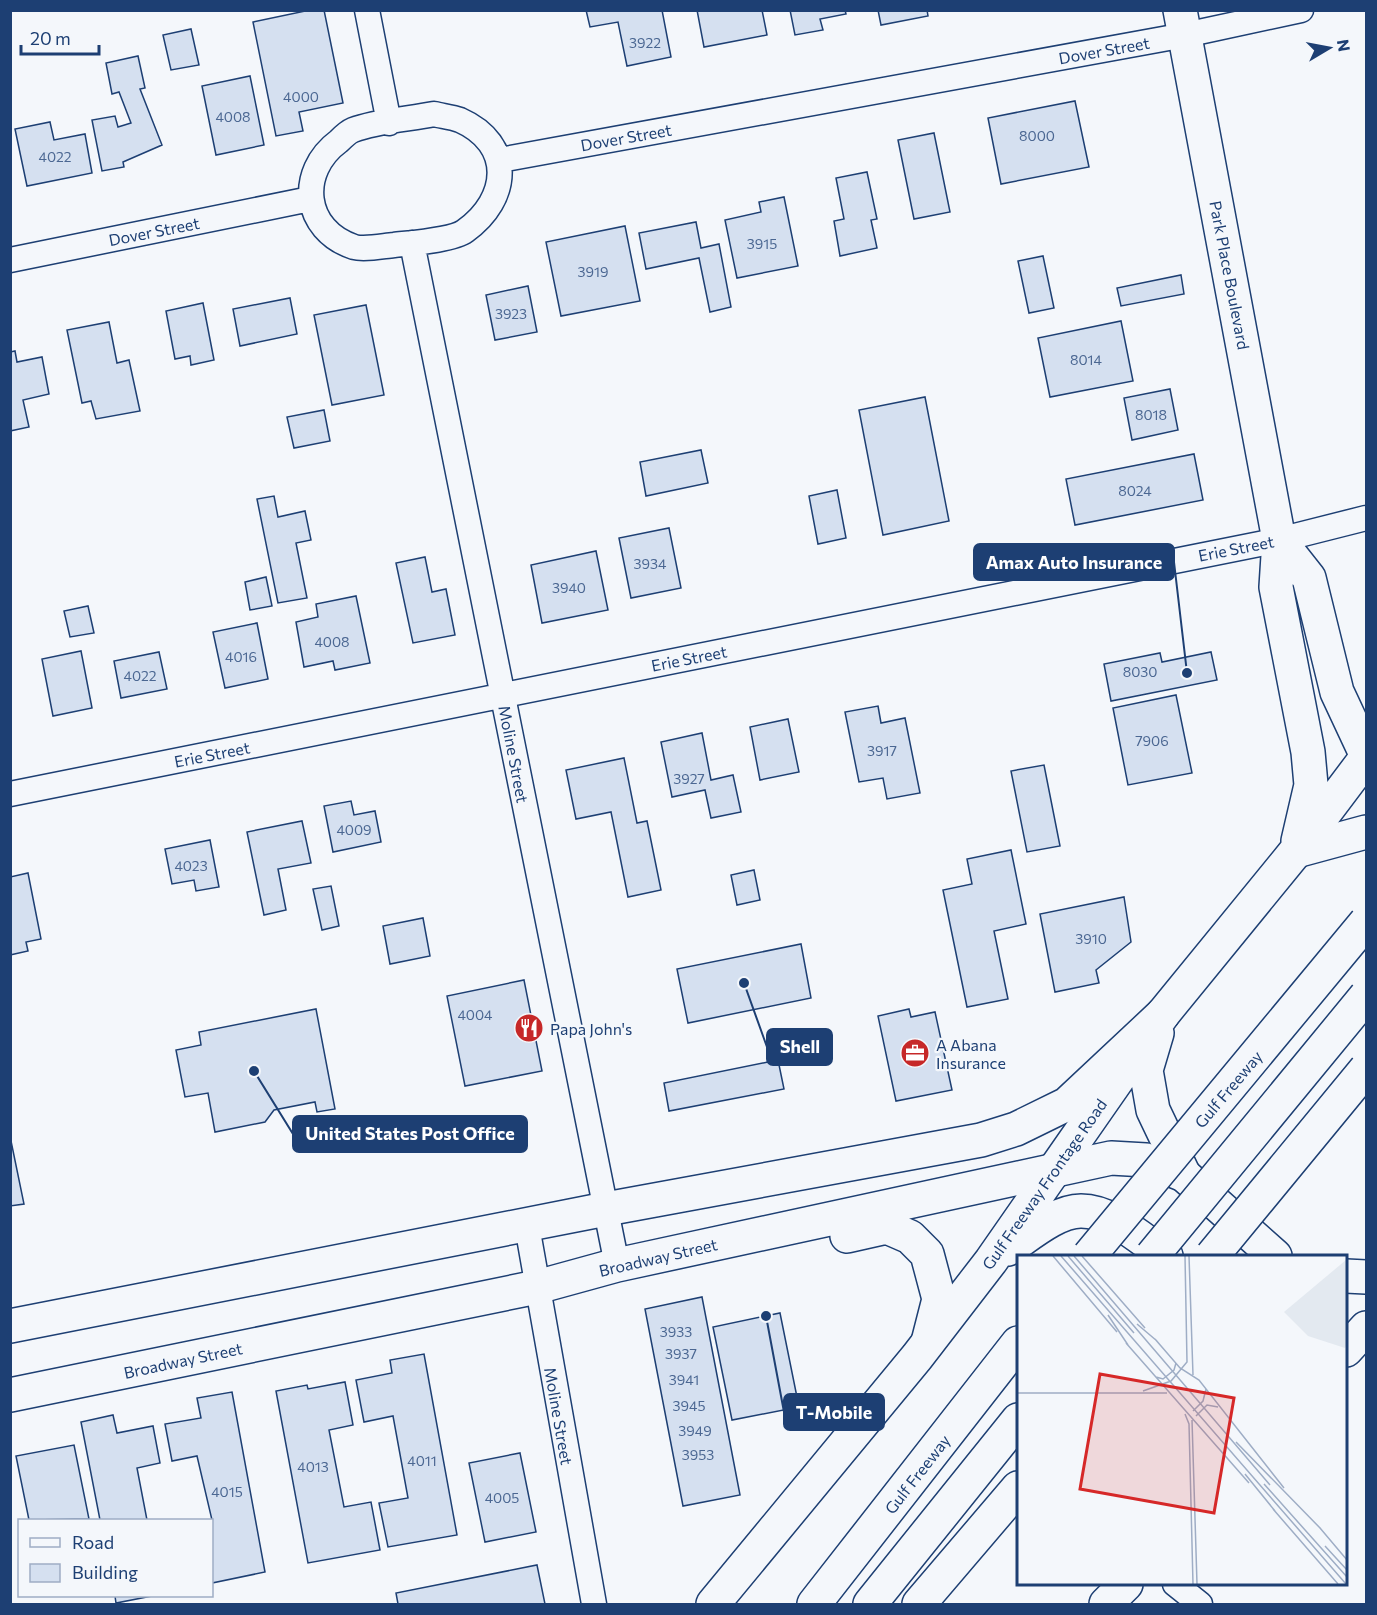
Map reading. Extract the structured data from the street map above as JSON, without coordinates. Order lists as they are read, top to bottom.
{
  "streets": {
    "main road": [
      "Park Place Boulevard",
      "Gulf Freeway",
      "Gulf Freeway Frontage Road",
      "Broadway Street"
    ],
    "street": ["Dover Street", "Erie Street", "Moline Street"]
  },
  "crossings": [
    ["Dover Street", "Park Place Boulevard"],
    ["Dover Street", "Moline Street"],
    ["Park Place Boulevard", "Erie Street"],
    ["Park Place Boulevard", "Gulf Freeway Frontage Road"],
    ["Erie Street", "Moline Street"],
    ["Moline Street", "Broadway Street"],
    ["Gulf Freeway Frontage Road", "Broadway Street"]
  ],
  "places": {
    "other": [
      "Amax Auto Insurance",
      "Shell",
      "United States Post Office",
      "T-Mobile"
    ],
    "restaurant": ["Papa John's"],
    "office": ["A Abana Insurance"]
  },
  "house_numbers": [
    "3922",
    "4000",
    "4008",
    "8000",
    "4022",
    "3915",
    "3919",
    "3923",
    "8014",
    "8018",
    "8024",
    "3934",
    "3940",
    "4008",
    "4016",
    "8030",
    "4022",
    "7906",
    "3917",
    "3927",
    "4009",
    "4023",
    "3910",
    "4004",
    "3933",
    "3937",
    "3941",
    "3945",
    "3949",
    "3953",
    "4011",
    "4013",
    "4015",
    "4005"
  ],
  "legend": ["Road", "Building"],
  "scale_bar": "20 m",
  "north": "right"
}
